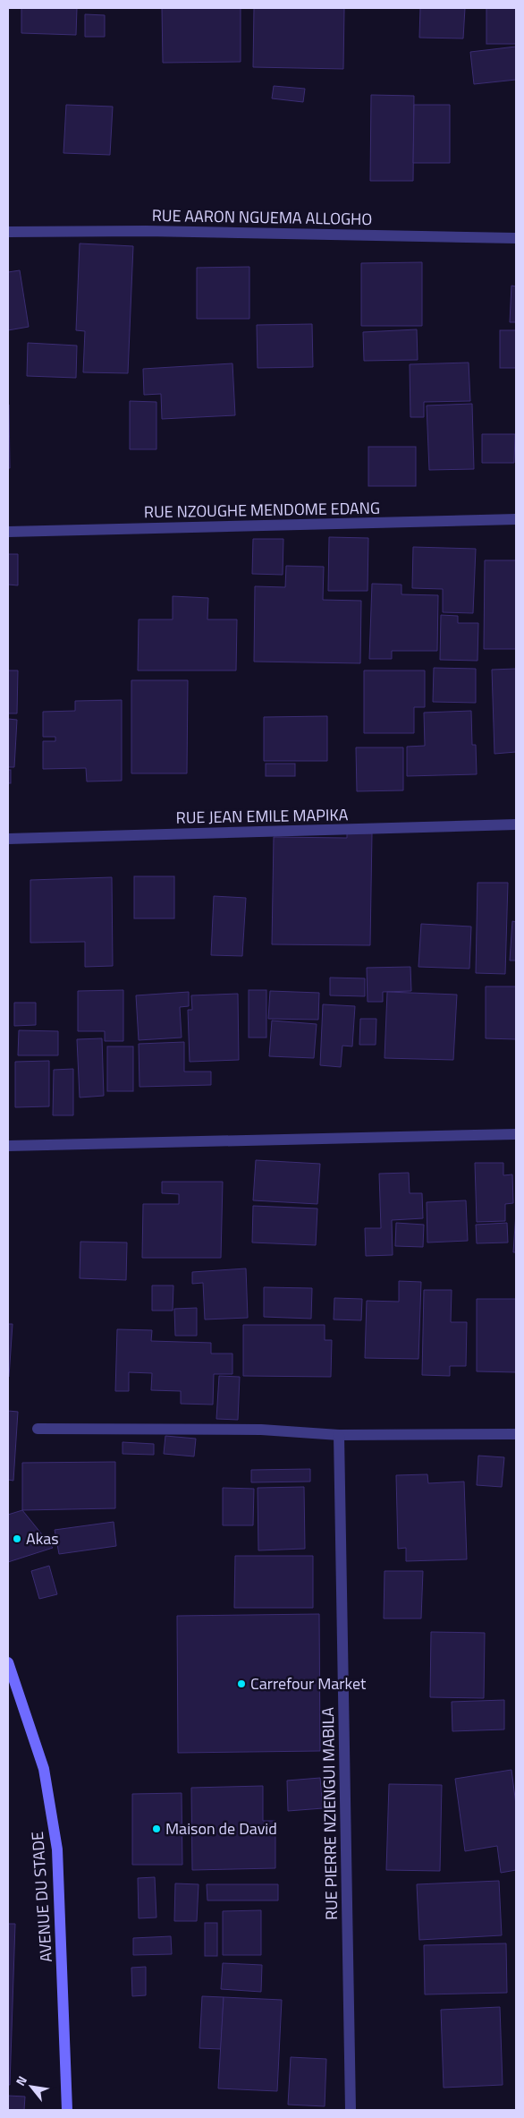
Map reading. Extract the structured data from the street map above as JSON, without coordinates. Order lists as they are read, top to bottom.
{
  "streets": {
    "main road": ["AVENUE DU STADE"],
    "street": [
      "RUE AARON NGUEMA ALLOGHO",
      "RUE NZOUGHE MENDOME EDANG",
      "RUE JEAN EMILE MAPIKA",
      "RUE PIERRE NZIENGUI MABILA"
    ]
  },
  "places": ["Akas", "Carrefour Market", "Maison de David"],
  "north": "top left"
}
